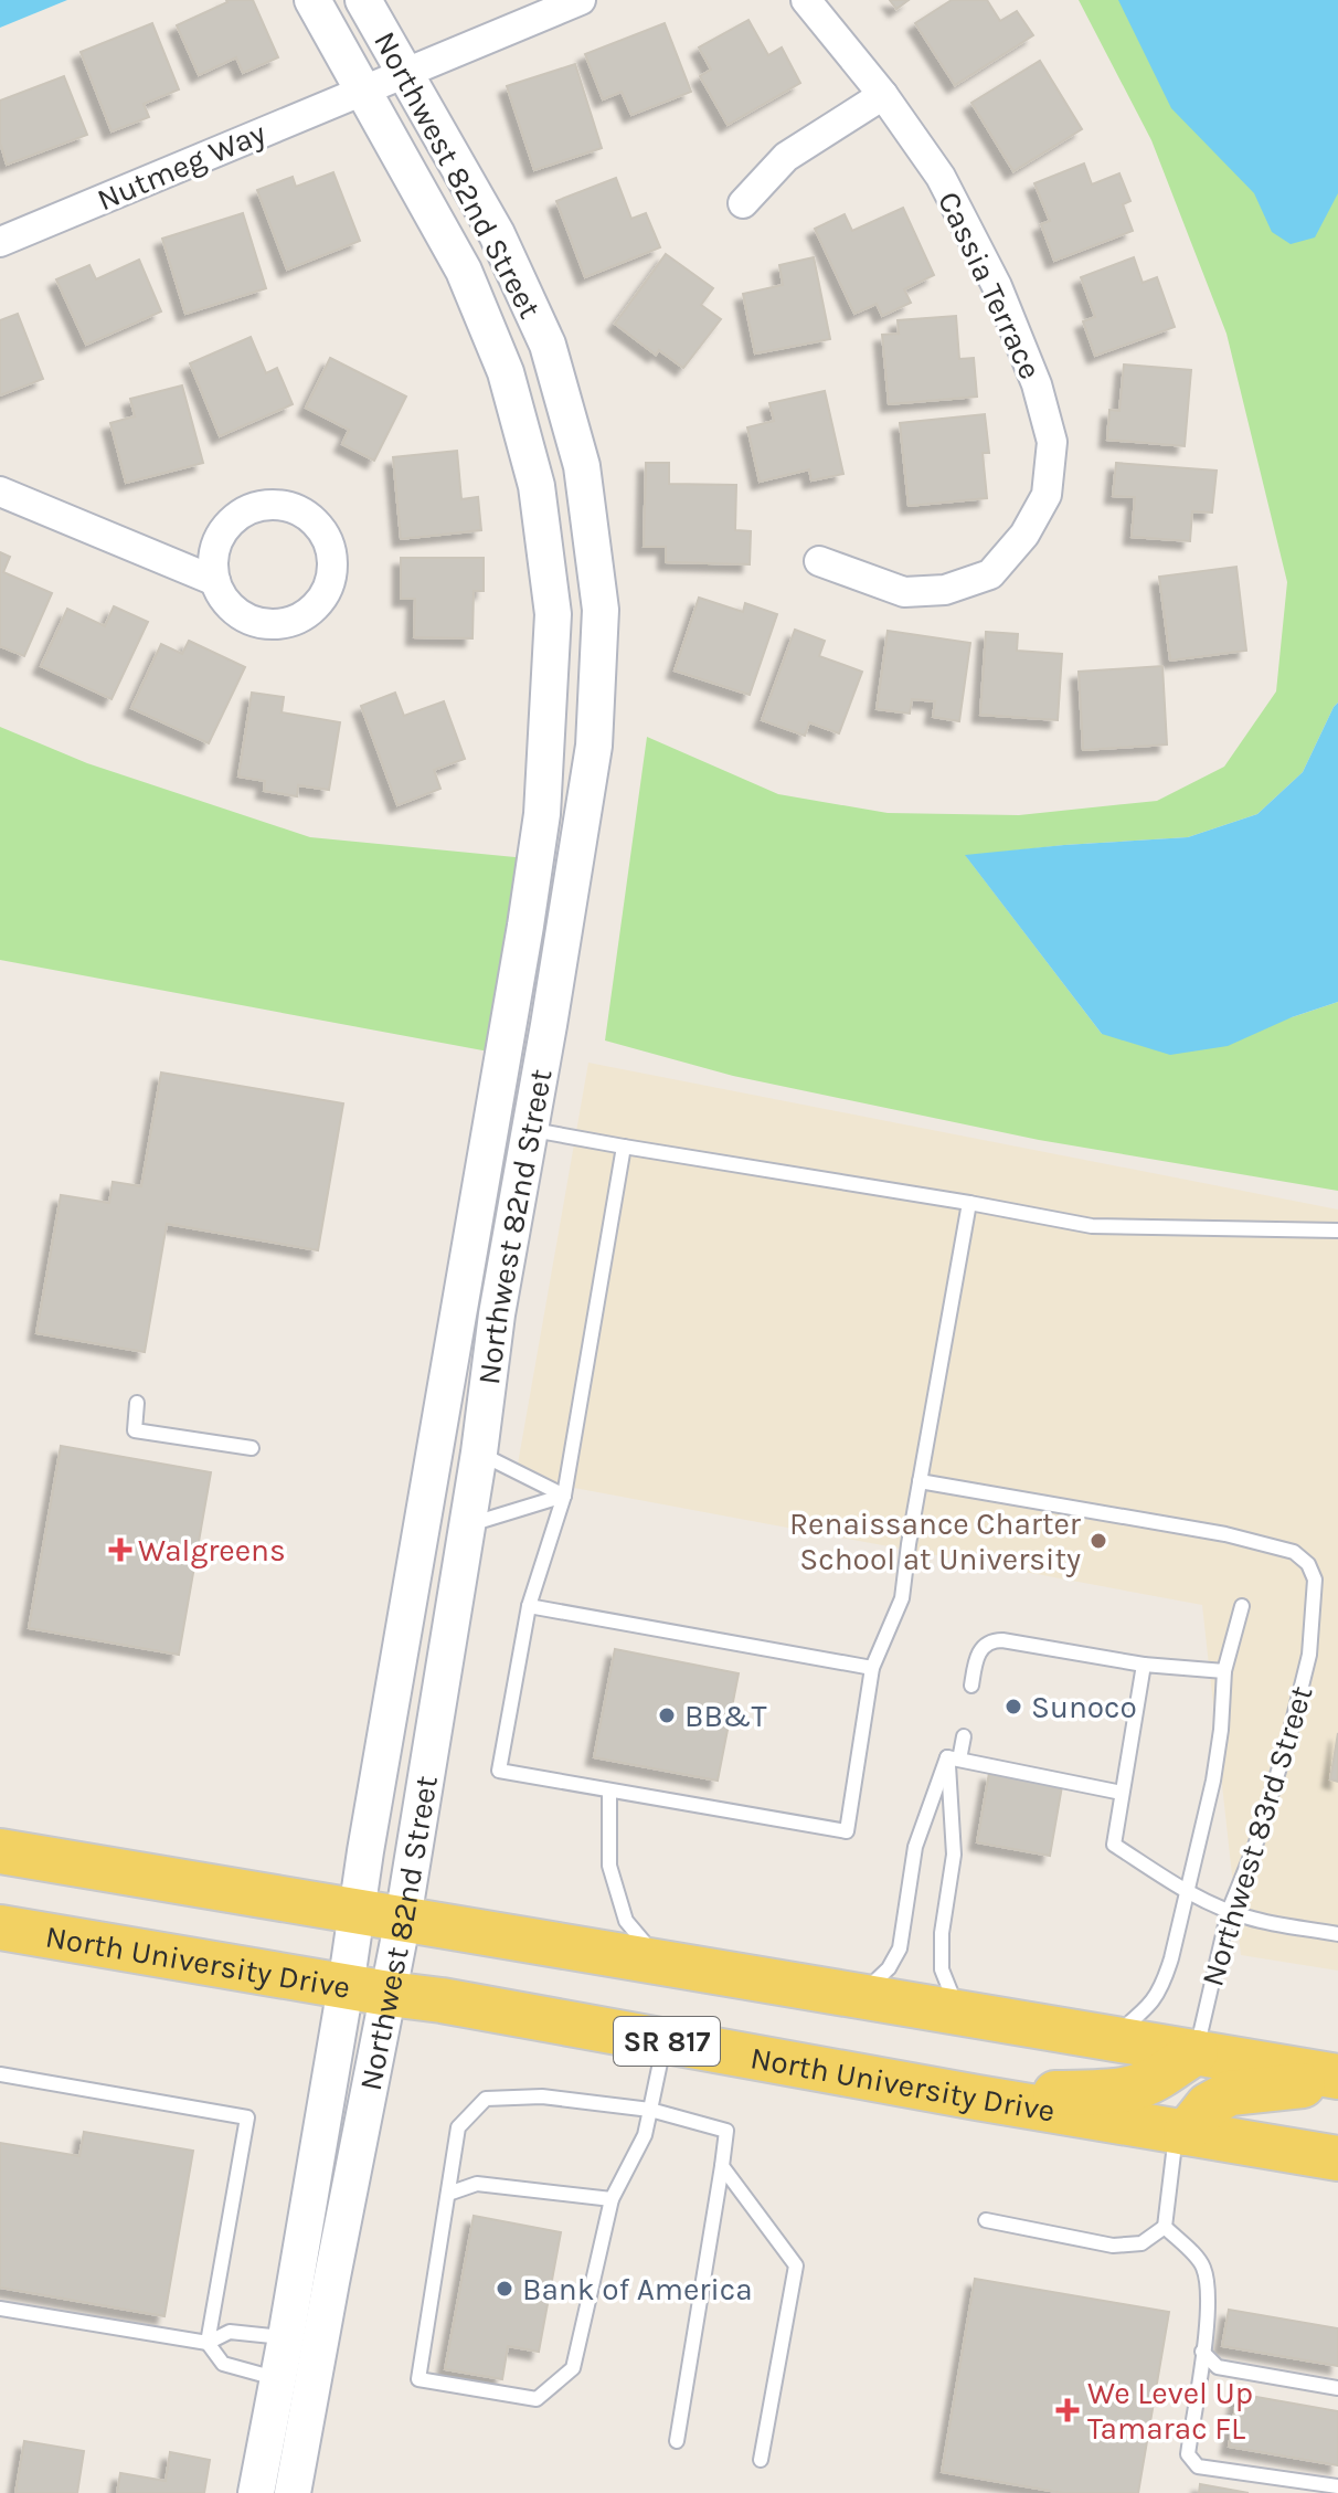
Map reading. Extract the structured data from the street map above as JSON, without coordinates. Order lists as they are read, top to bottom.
{
  "streets": {
    "main road": ["North University Drive", "SR 817"],
    "street": ["Nutmeg Way", "Northwest 82nd Street", "Cassia Terrace"],
    "lane": ["Northwest 83rd Street"]
  },
  "crossings": [
    ["Nutmeg Way", "Northwest 82nd Street"],
    ["Northwest 82nd Street", "North University Drive"],
    ["Northwest 82nd Street", "SR 817"],
    ["Northwest 83rd Street", "SR 817"]
  ],
  "places": {
    "other": [
      "Renaissance Charter School at University",
      "Sunoco",
      "BB&T",
      "Bank of America"
    ],
    "health": ["Walgreens", "We Level Up Tamarac FL"]
  }
}
